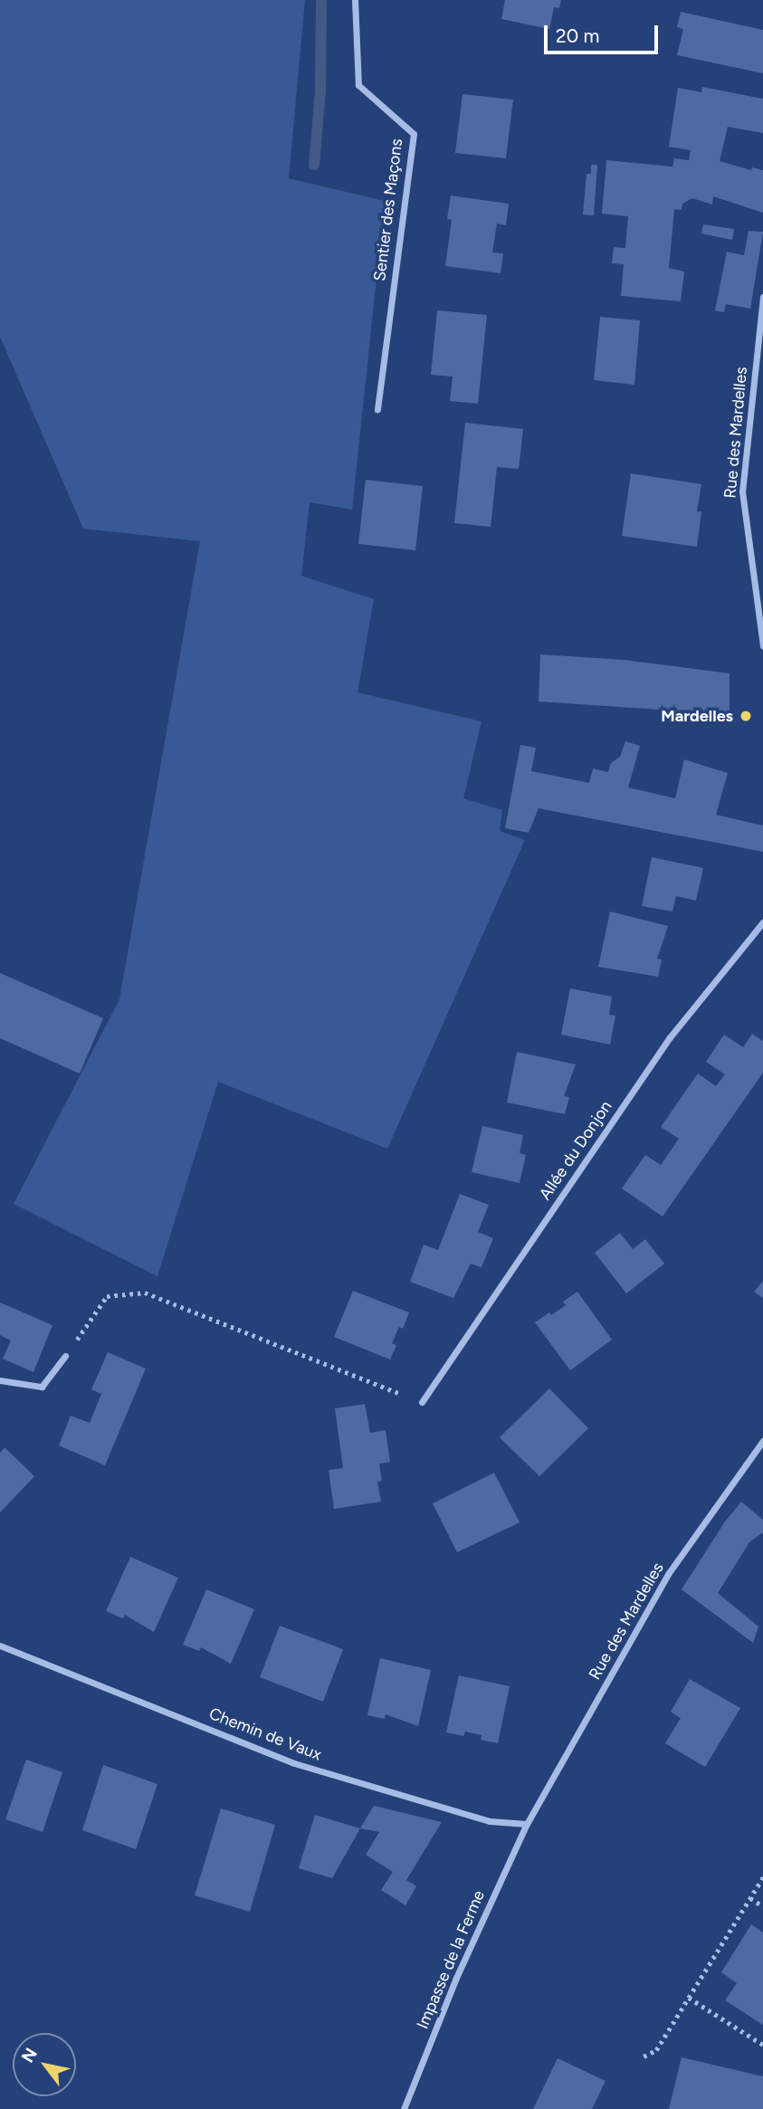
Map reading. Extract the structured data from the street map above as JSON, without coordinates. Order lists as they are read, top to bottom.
{
  "streets": {
    "street": [
      "Sentier des Maçons",
      "Rue des Mardelles",
      "Allée du Donjon",
      "Chemin de Vaux",
      "Impasse de la Ferme"
    ]
  },
  "crossings": [
    ["Rue des Mardelles", "Chemin de Vaux"],
    ["Rue des Mardelles", "Impasse de la Ferme"],
    ["Chemin de Vaux", "Impasse de la Ferme"]
  ],
  "places": ["Mardelles"],
  "scale_bar": "20 m",
  "north": "top left"
}
